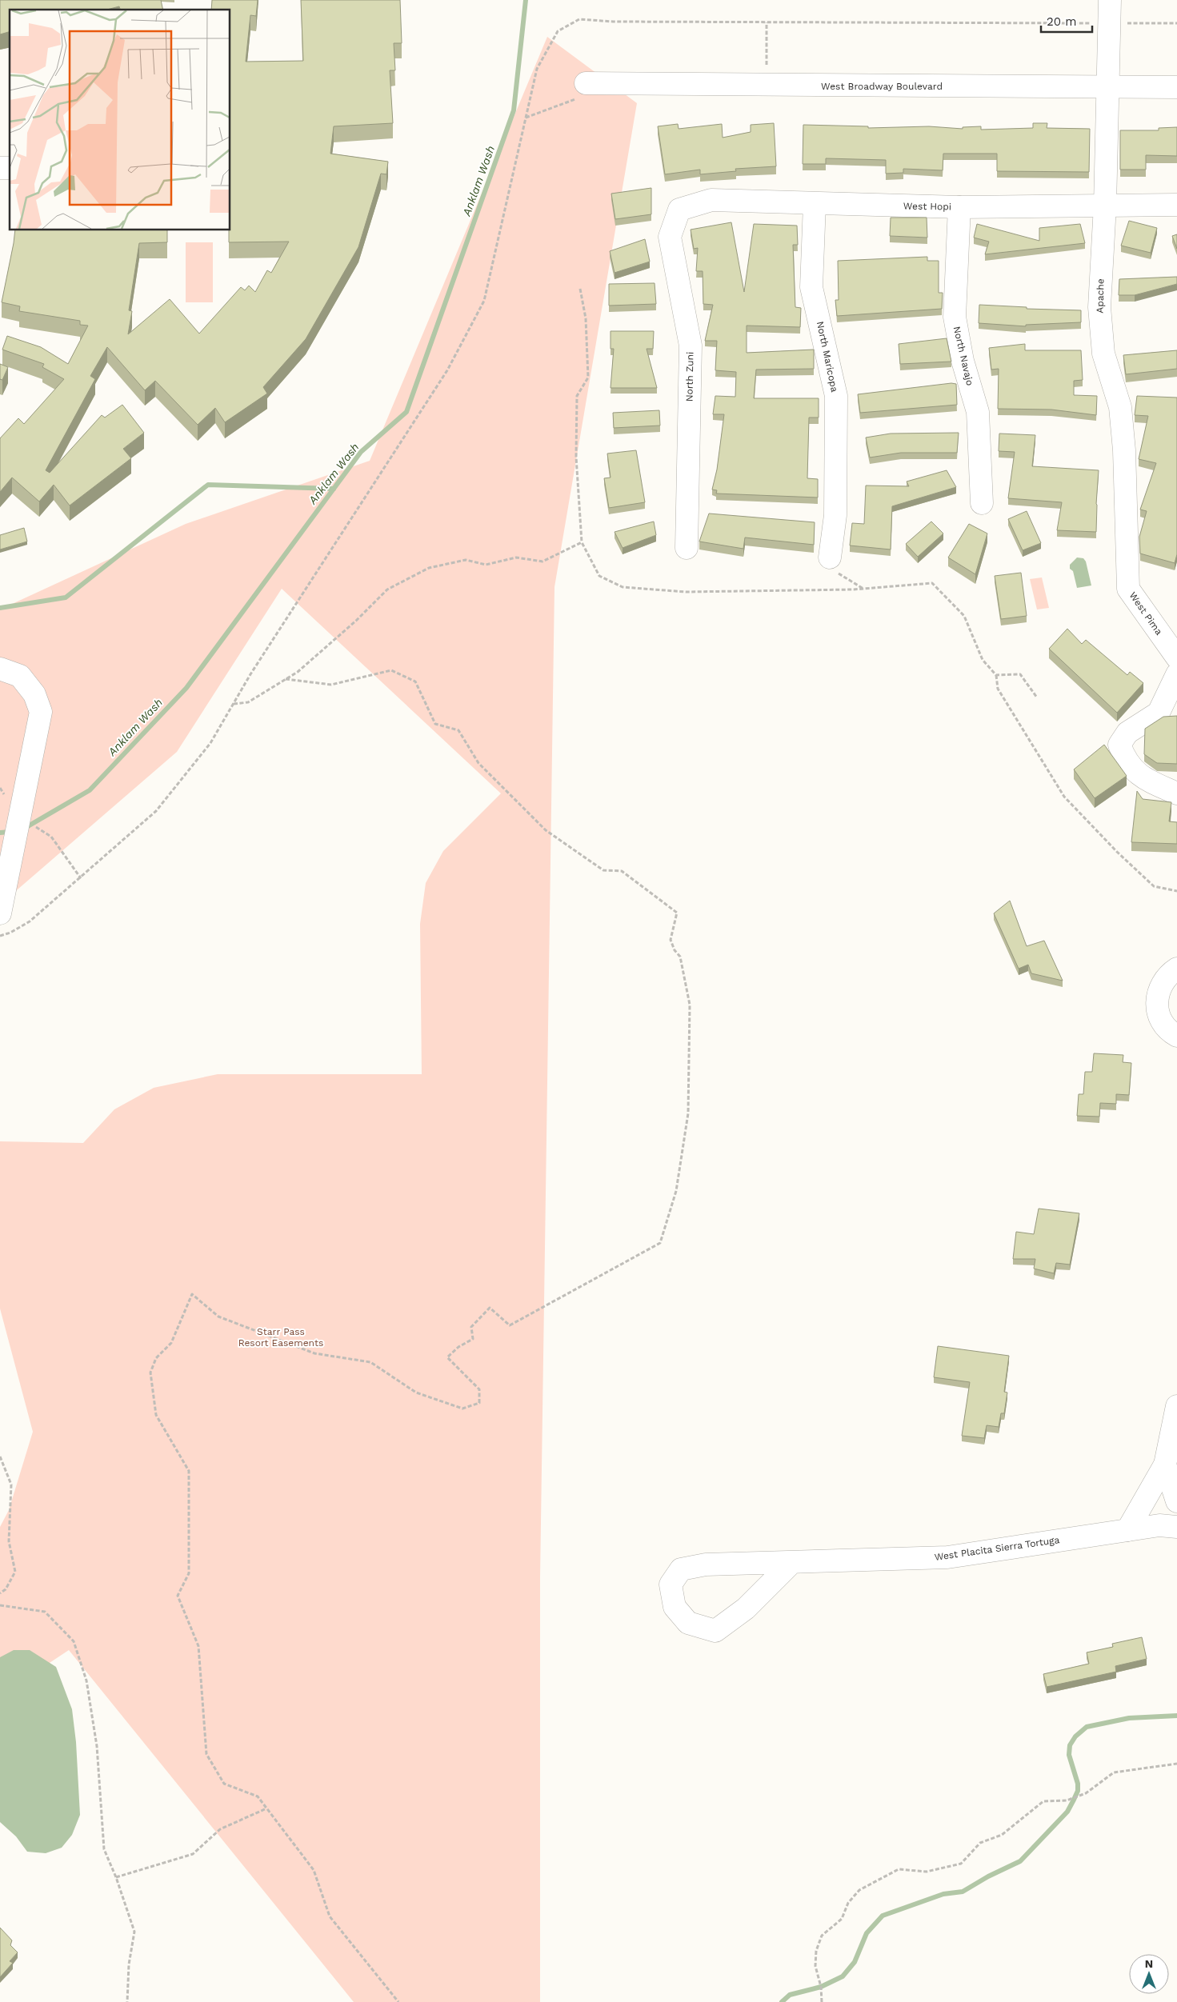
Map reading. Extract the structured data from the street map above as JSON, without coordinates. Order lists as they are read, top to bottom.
{
  "streets": {
    "street": [
      "West Broadway Boulevard",
      "West Hopi",
      "Apache",
      "North Navajo",
      "North Maricopa",
      "North Zuni",
      "West Pima",
      "West Placita Sierra Tortuga"
    ]
  },
  "crossings": [
    ["West Broadway Boulevard", "Apache"],
    ["West Hopi", "Apache"],
    ["West Hopi", "North Navajo"],
    ["West Hopi", "North Maricopa"],
    ["West Hopi", "North Zuni"],
    ["Apache", "West Pima"]
  ],
  "water": ["Anklam Wash"],
  "parks": ["Starr Pass Resort Easements"],
  "scale_bar": "20 m",
  "north": "top"
}
